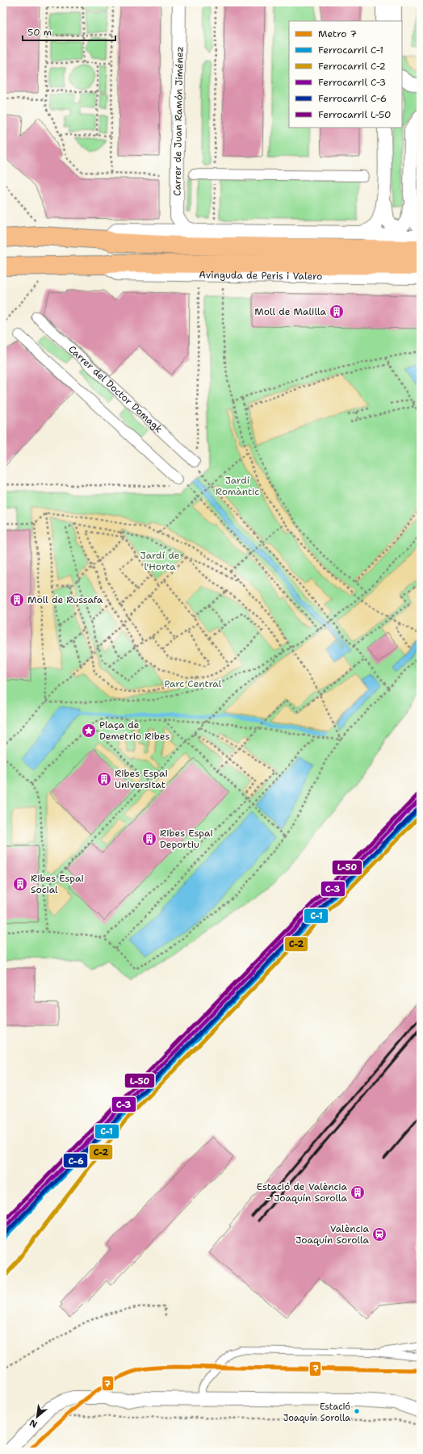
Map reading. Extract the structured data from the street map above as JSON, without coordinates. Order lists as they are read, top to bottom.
{
  "streets": {
    "main road": ["Avinguda de Peris i Valero"],
    "street": ["Carrer de Juan Ramón Jiménez", "Carrer del Doctor Domagk"]
  },
  "parks": ["Jardí Romàntic", "Jardí de l'Horta", "Parc Central"],
  "places": {
    "building": [
      "Moll de Malilla",
      "Moll de Russafa",
      "Ribes Espai Universitat",
      "Ribes Espai Deportiu",
      "Ribes Espai Social",
      "Estació de València - Joaquín Sorolla"
    ],
    "place": ["Plaça de Demetrio Ribes"],
    "station": ["València Joaquín Sorolla"],
    "other": ["Estació Joaquín Sorolla"]
  },
  "lines": [
    "rail line L-50",
    "rail line C-3",
    "rail line C-6",
    "rail line C-1",
    "rail line C-2",
    "metro line 7"
  ],
  "legend": [
    "Metro 7",
    "Ferrocarril C-1",
    "Ferrocarril C-2",
    "Ferrocarril C-3",
    "Ferrocarril C-6",
    "Ferrocarril L-50"
  ],
  "scale_bar": "50 m",
  "north": "bottom left"
}
